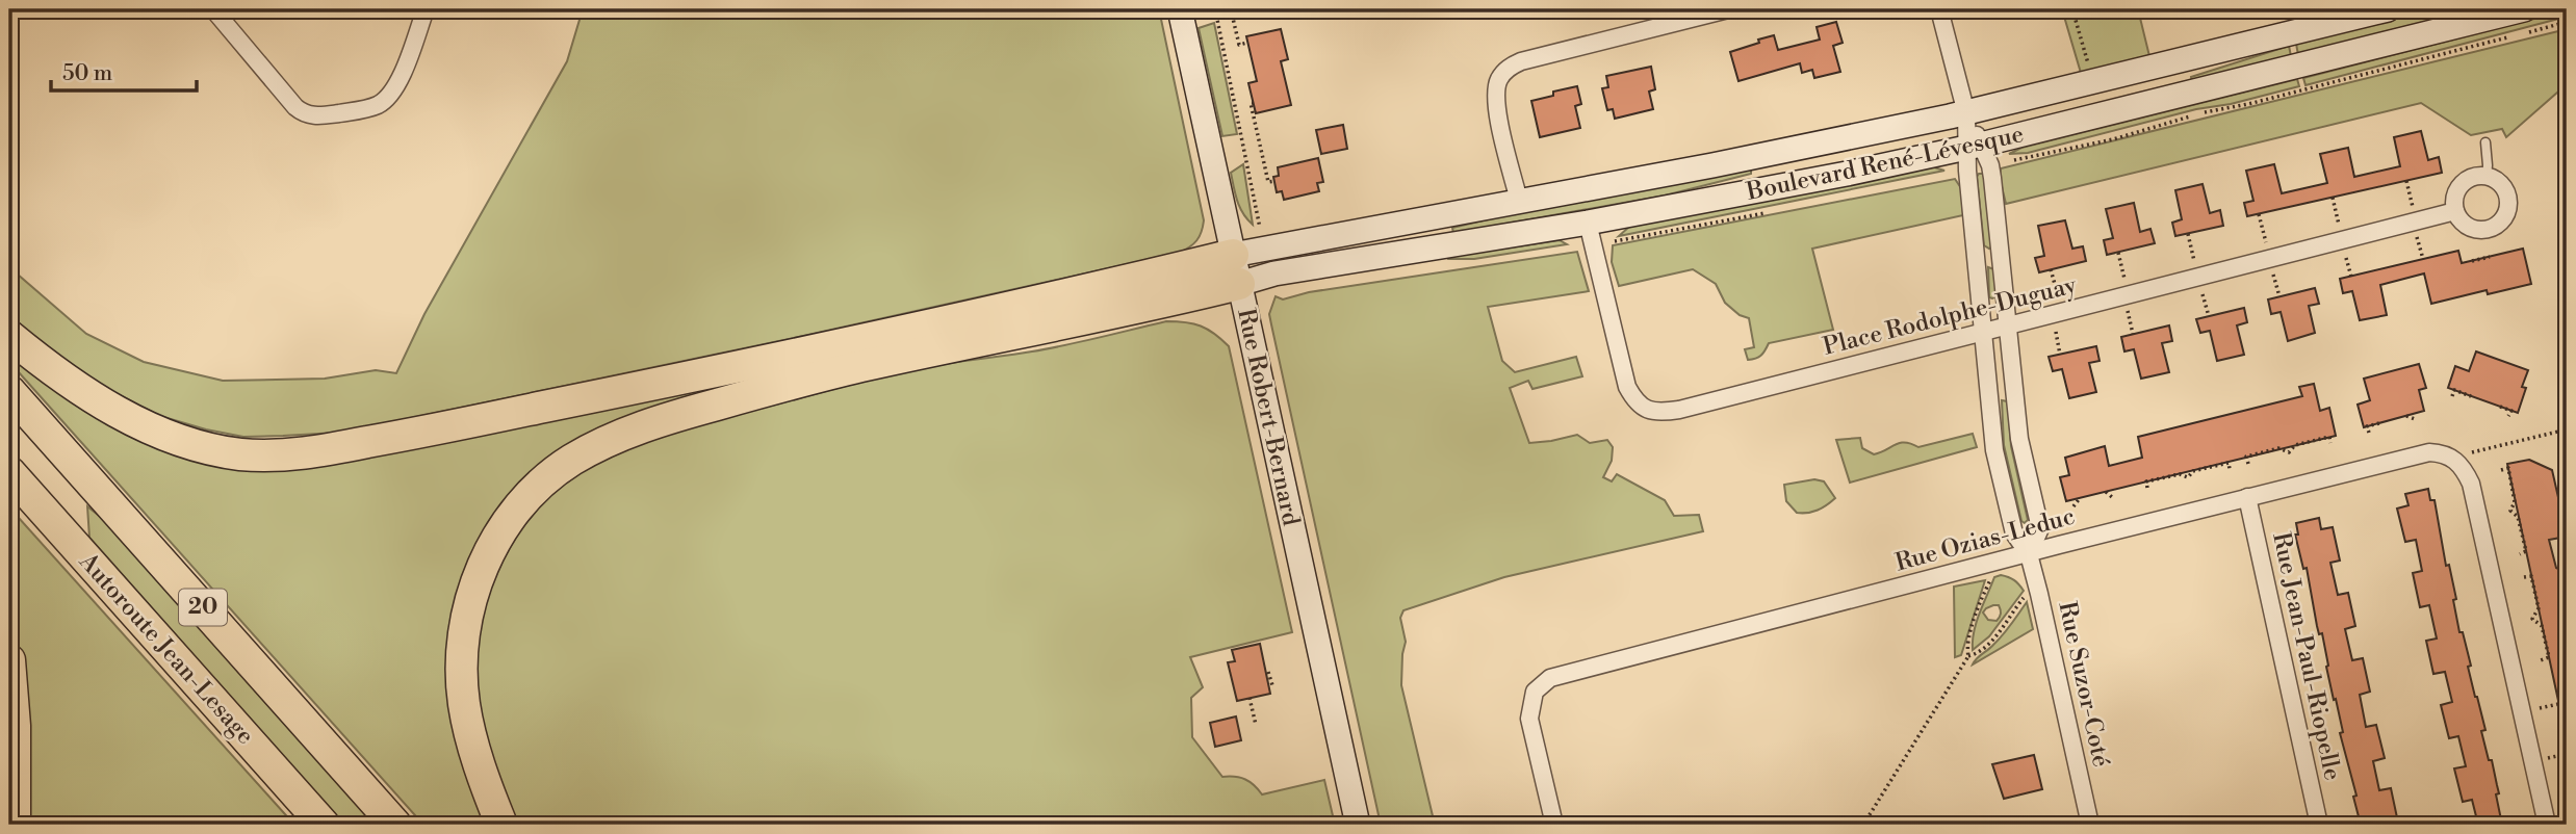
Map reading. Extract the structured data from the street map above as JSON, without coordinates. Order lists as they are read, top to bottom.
{
  "streets": {
    "highway": ["20", "Autoroute Jean-Lesage"],
    "main road": ["Boulevard René-Lévesque", "Rue Robert-Bernard"],
    "street": [
      "Place Rodolphe-Duguay",
      "Rue Ozias-Leduc",
      "Rue Jean-Paul-Riopelle",
      "Rue Suzor-Coté"
    ]
  },
  "crossings": [
    ["Boulevard René-Lévesque", "Place Rodolphe-Duguay"],
    ["Boulevard René-Lévesque", "Rue Robert-Bernard"],
    ["Boulevard René-Lévesque", "Rue Suzor-Coté"],
    ["Place Rodolphe-Duguay", "Rue Suzor-Coté"],
    ["Rue Ozias-Leduc", "Rue Jean-Paul-Riopelle"],
    ["Rue Ozias-Leduc", "Rue Suzor-Coté"]
  ],
  "scale_bar": "50 m"
}
